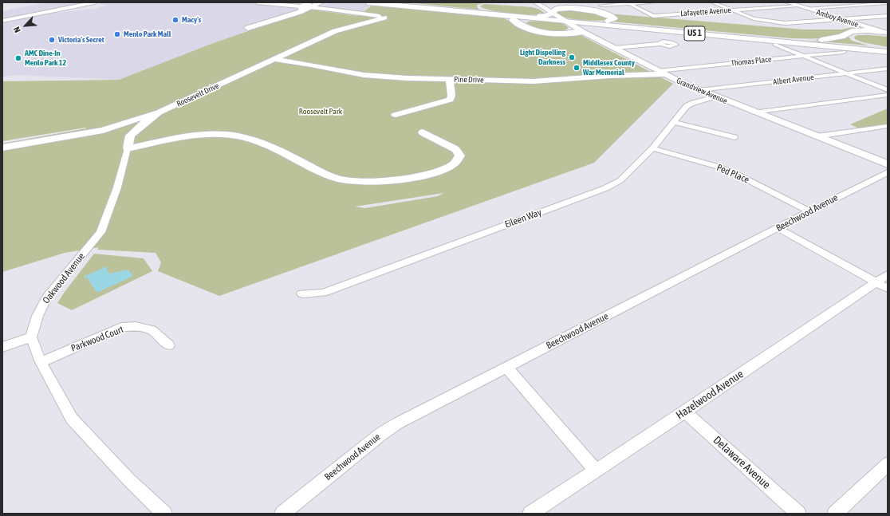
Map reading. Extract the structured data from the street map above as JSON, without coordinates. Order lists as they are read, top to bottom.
{
  "streets": {
    "highway": ["US 1"],
    "street": [
      "Lafayette Avenue",
      "Amboy Avenue",
      "Thomas Place",
      "Pine Drive",
      "Albert Avenue",
      "Grandview Avenue",
      "Roosevelt Drive",
      "Ped Place",
      "Beechwood Avenue",
      "Eileen Way",
      "Oakwood Avenue",
      "Parkwood Court",
      "Hazelwood Avenue",
      "Delaware Avenue"
    ]
  },
  "crossings": [
    ["Lafayette Avenue", "Amboy Avenue"],
    ["US 1", "Thomas Place"],
    ["US 1", "Grandview Avenue"],
    ["Thomas Place", "Pine Drive"],
    ["Thomas Place", "Grandview Avenue"],
    ["Pine Drive", "Grandview Avenue"],
    ["Pine Drive", "Roosevelt Drive"],
    ["Albert Avenue", "Grandview Avenue"],
    ["Grandview Avenue", "Eileen Way"],
    ["Ped Place", "Beechwood Avenue"],
    ["Ped Place", "Eileen Way"],
    ["Hazelwood Avenue", "Delaware Avenue"]
  ],
  "parks": ["Roosevelt Park"],
  "places": [
    "Macy's",
    "Menlo Park Mall",
    "Victoria's Secret",
    "Light Dispelling Darkness",
    "AMC Dine-In Menlo Park 12",
    "Middlesex County War Memorial"
  ],
  "north": "bottom left"
}
